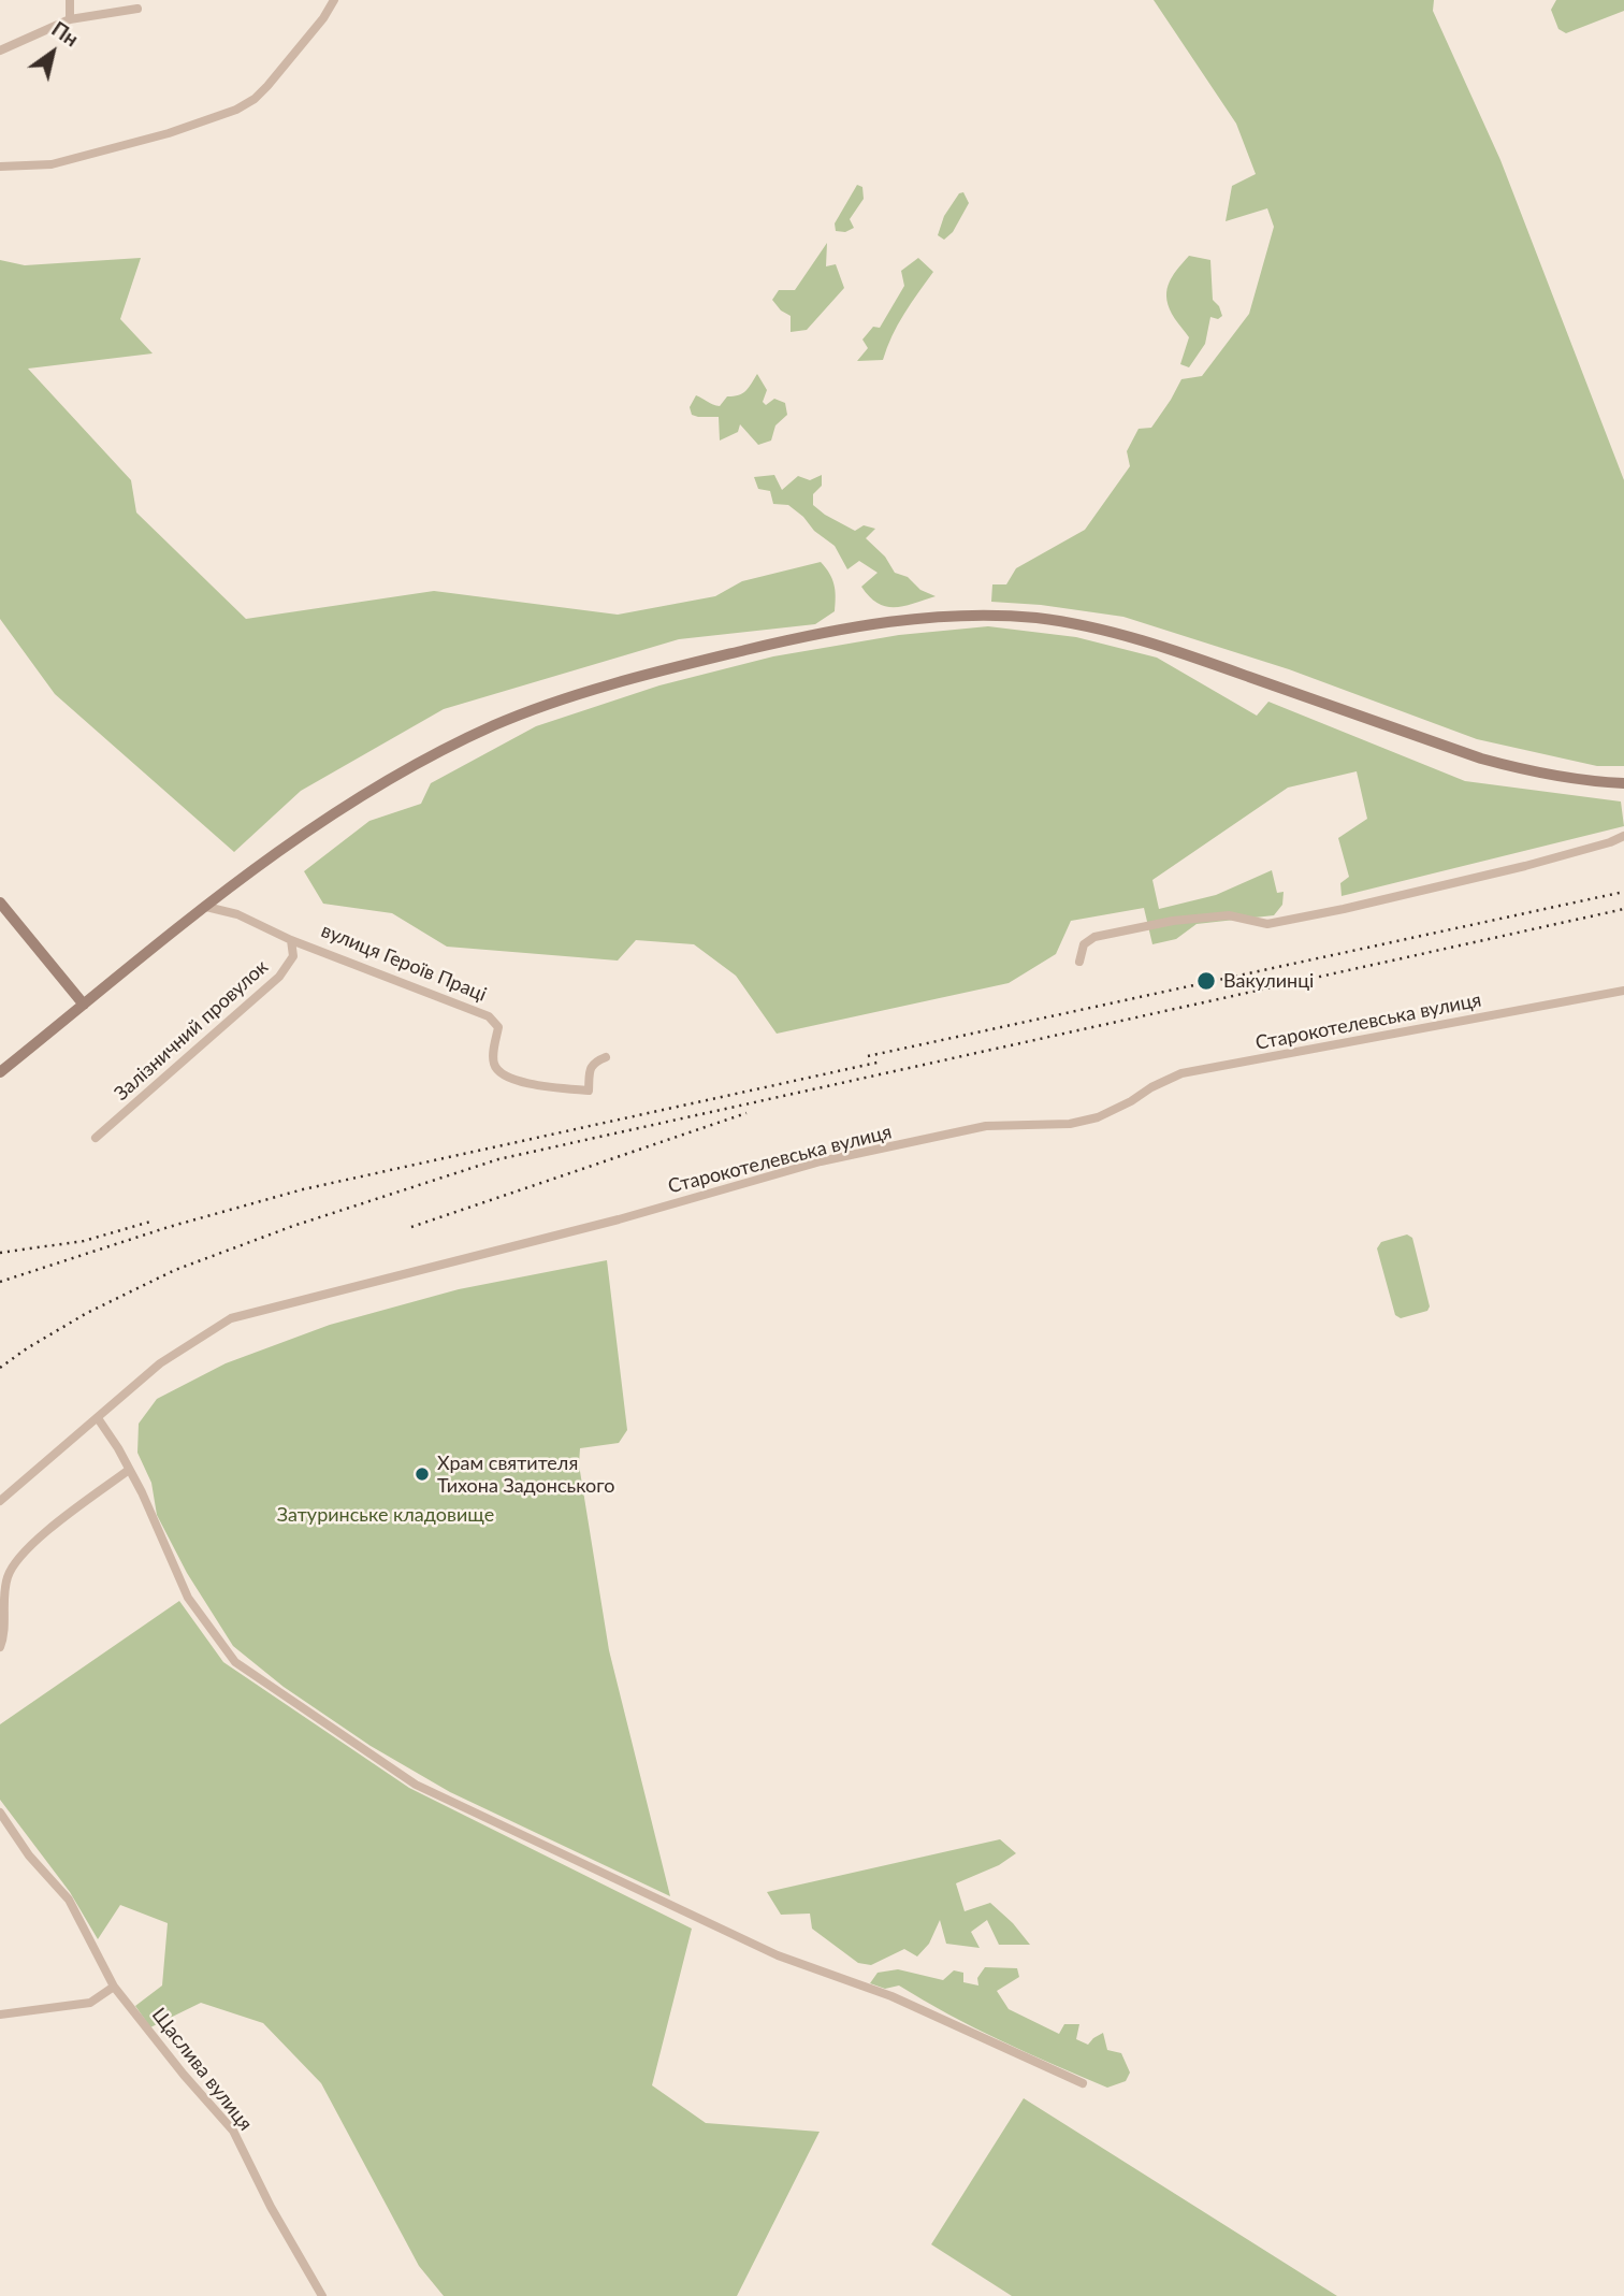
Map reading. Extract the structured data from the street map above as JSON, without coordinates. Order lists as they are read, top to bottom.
{
  "streets": {
    "street": [
      "вулиця Героїв Праці",
      "Старокотелевська вулиця",
      "Залізничний провулок",
      "Щаслива вулиця"
    ]
  },
  "crossings": [
    ["вулиця Героїв Праці", "Залізничний провулок"]
  ],
  "parks": ["Затуринське кладовище"],
  "places": ["Вакулинці", "Храм святителя Тихона Задонського"],
  "north": "top right"
}
